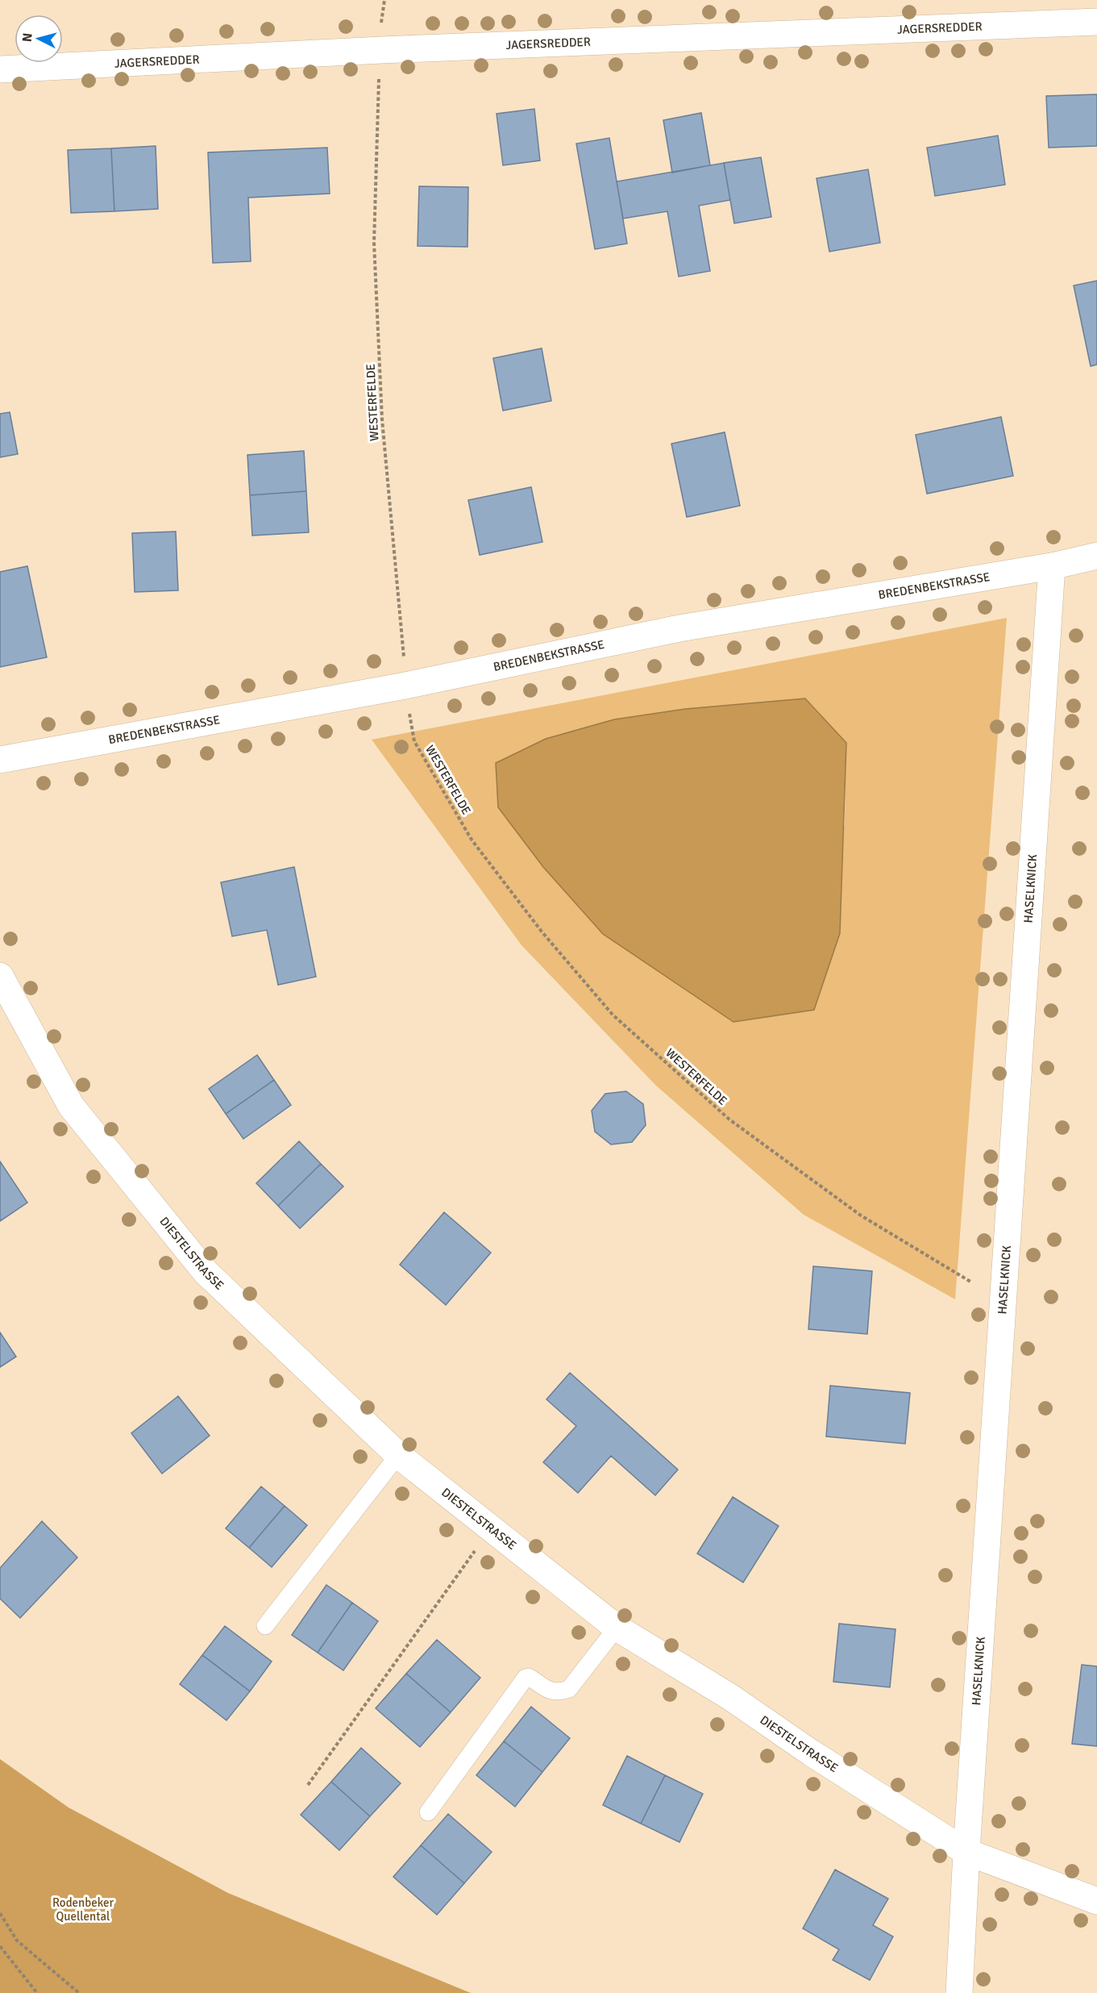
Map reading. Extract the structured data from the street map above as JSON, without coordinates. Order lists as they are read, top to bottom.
{
  "streets": {
    "street": [
      "JAGERSREDDER",
      "BREDENBEKSTRASSE",
      "HASELKNICK",
      "DIESTELSTRASSE"
    ],
    "path": ["WESTERFELDE"]
  },
  "crossings": [
    ["JAGERSREDDER", "WESTERFELDE"],
    ["WESTERFELDE", "BREDENBEKSTRASSE"],
    ["BREDENBEKSTRASSE", "HASELKNICK"],
    ["HASELKNICK", "DIESTELSTRASSE"]
  ],
  "parks": ["Rodenbeker Quellental"],
  "north": "left"
}
